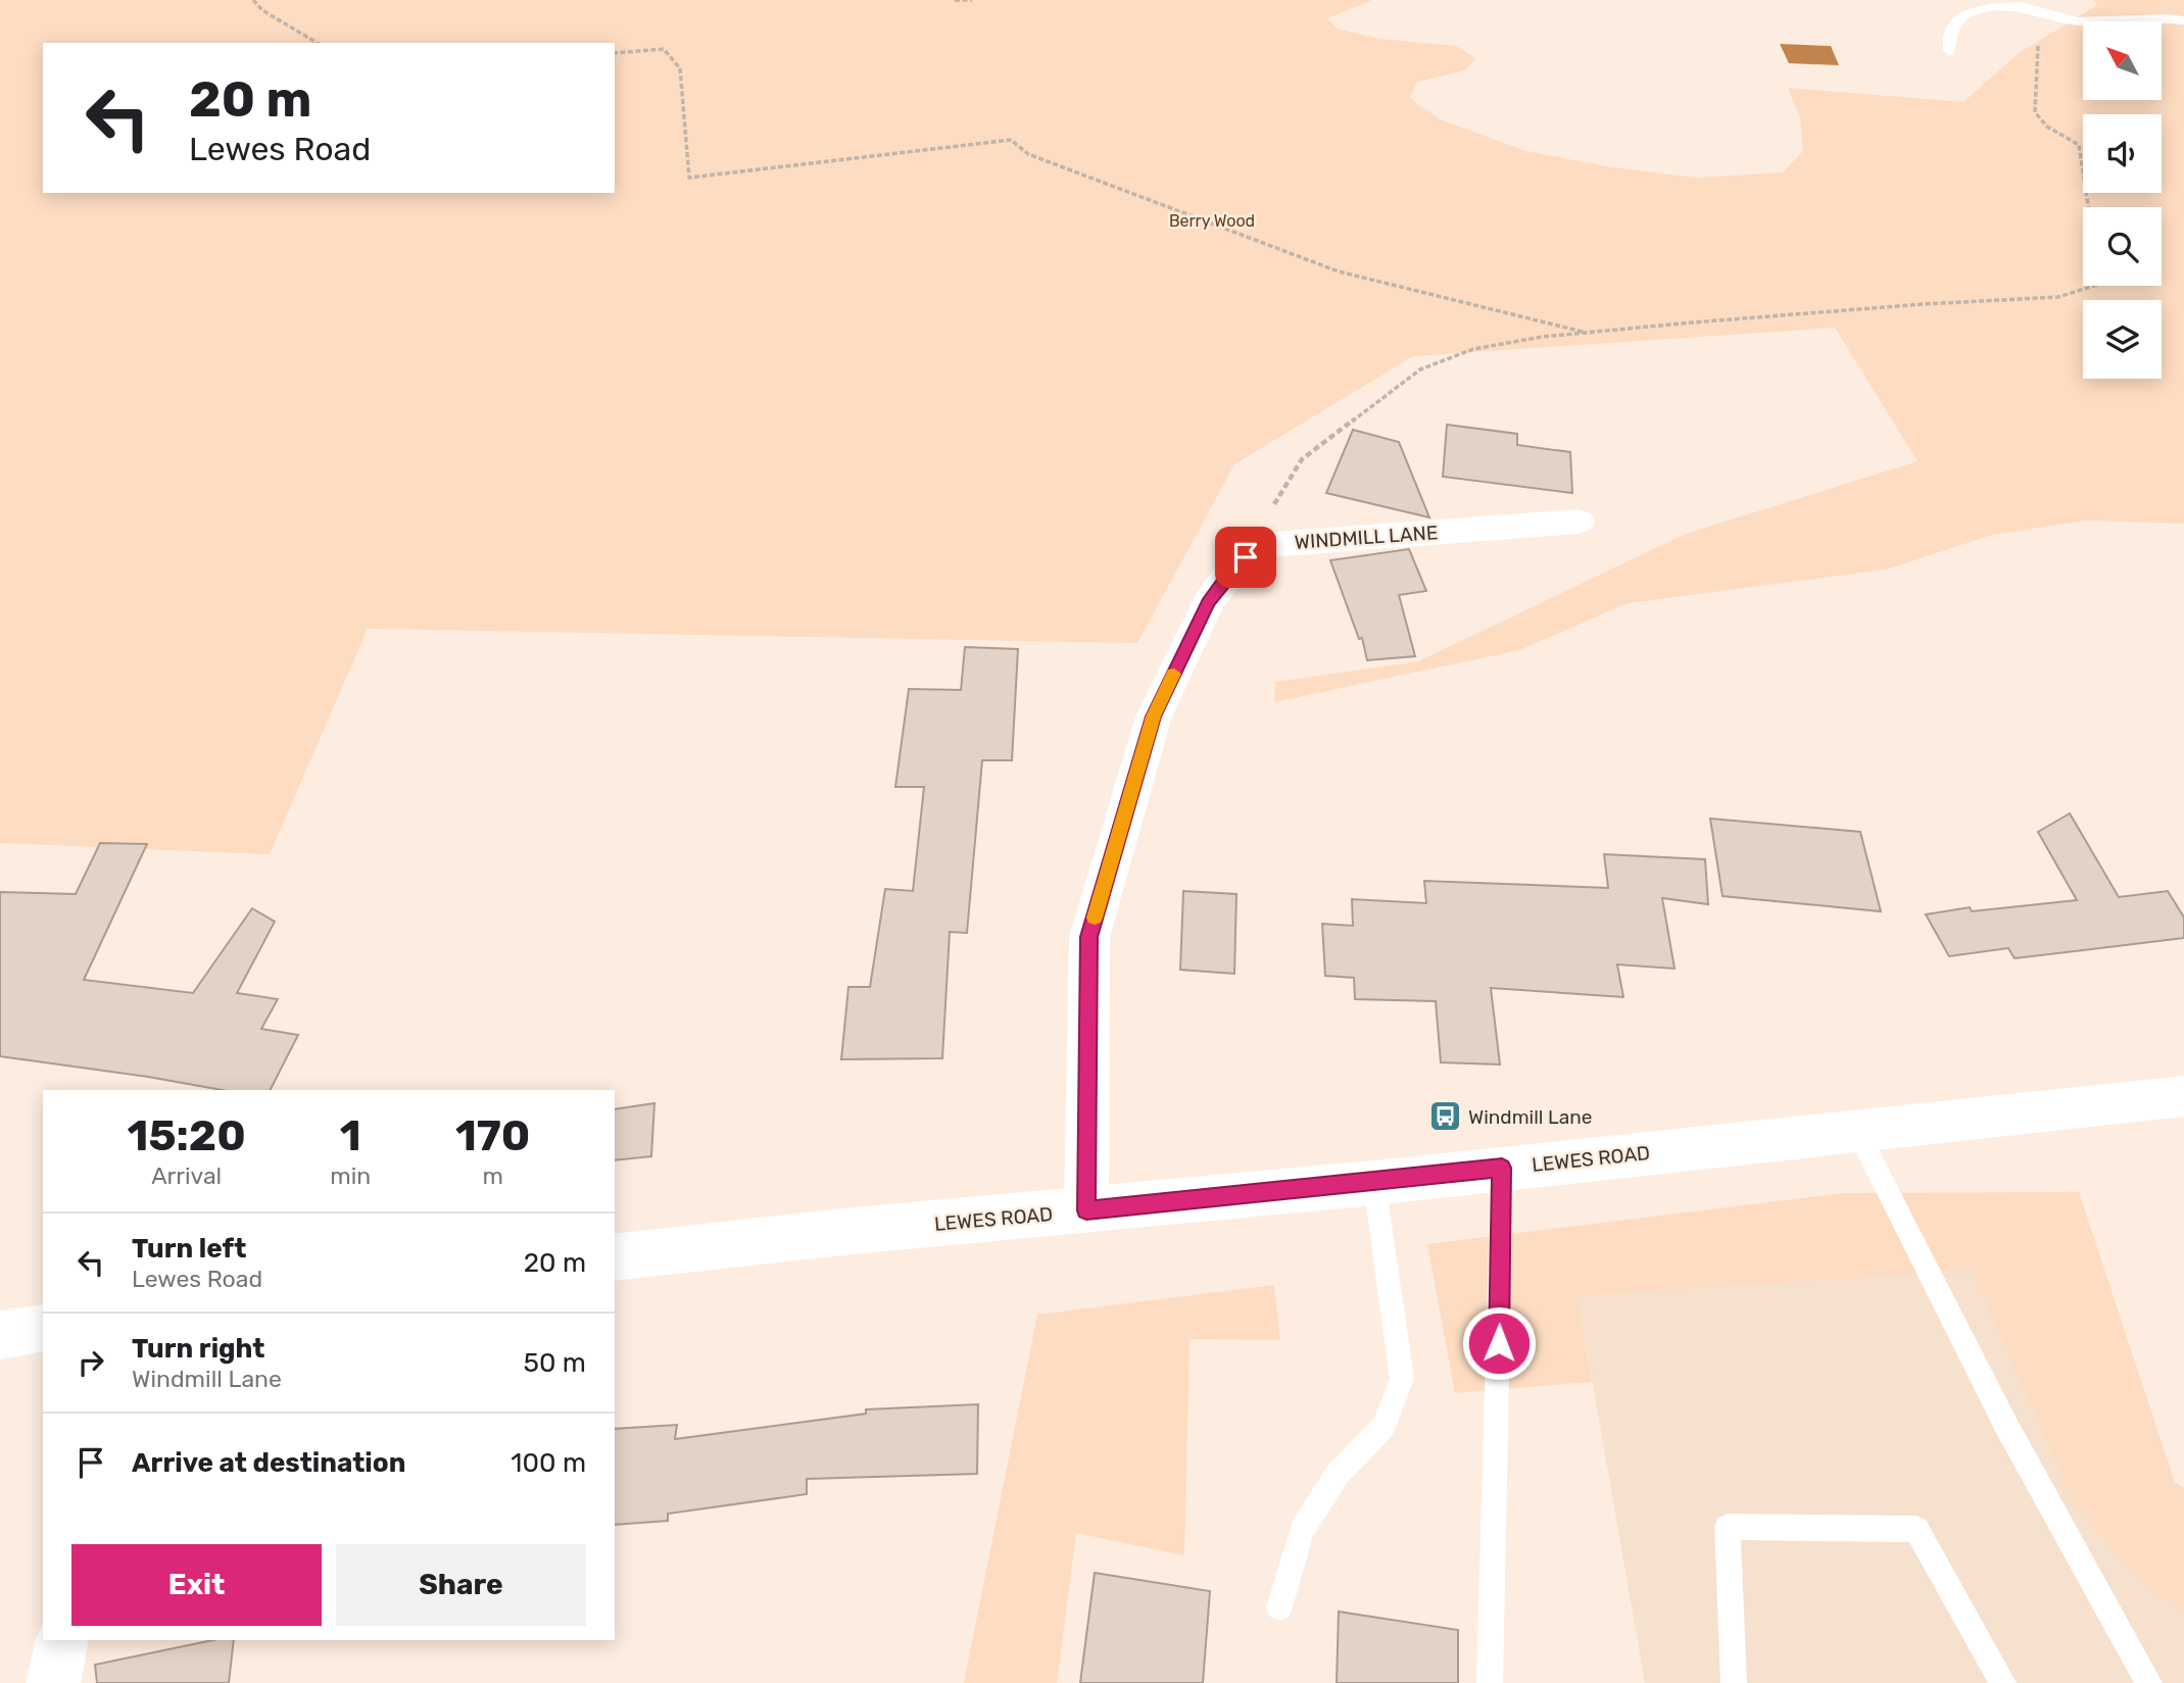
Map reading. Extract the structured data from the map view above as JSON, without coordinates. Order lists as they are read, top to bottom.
{
  "streets": {
    "main road": ["WINDMILL LANE", "LEWES ROAD"]
  },
  "parks": ["Berry Wood"],
  "places": {
    "bus stop": ["Windmill Lane"]
  },
  "north": "top left",
  "page": {
    "turn": ["20 m", "Lewes Road"],
    "eta": [
      "15:20",
      "Arrival",
      "1",
      "min",
      "170",
      "m"
    ],
    "list": [
      {
        "name": "Turn left",
        "note": "Lewes Road",
        "value": "20 m"
      },
      {
        "name": "Turn right",
        "note": "Windmill Lane",
        "value": "50 m"
      },
      {
        "name": "Arrive at destination",
        "value": "100 m"
      }
    ],
    "buttons": ["Exit", "Share"]
  }
}
